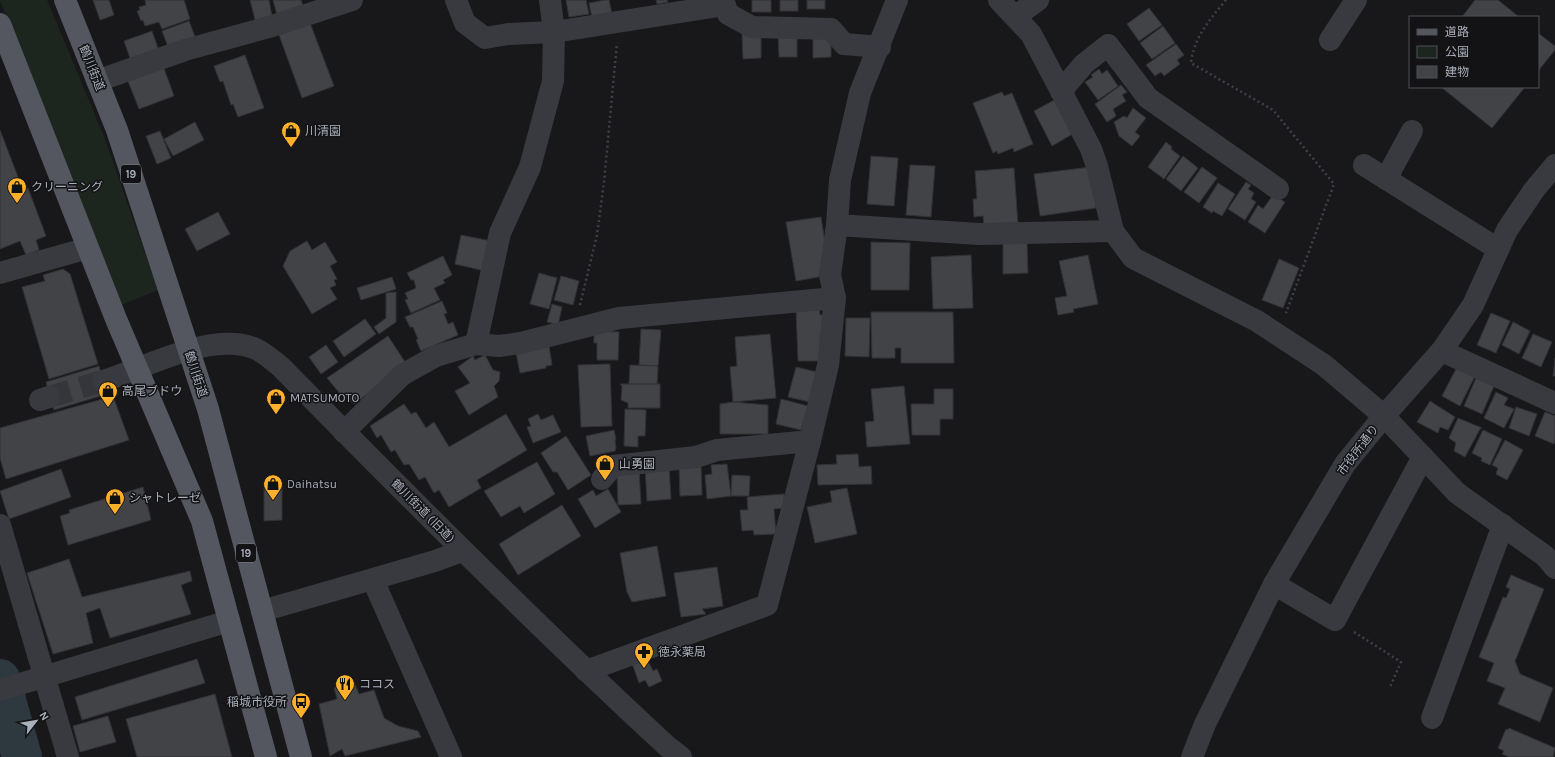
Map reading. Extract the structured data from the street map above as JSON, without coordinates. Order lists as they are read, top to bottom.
{
  "streets": {
    "main road": ["鶴川街道", "19"],
    "street": ["市役所通り", "鶴川街道 (旧道)"]
  },
  "crossings": [
    ["鶴川街道", "鶴川街道 (旧道)"]
  ],
  "places": {
    "shop": [
      "川清園",
      "クリーニング",
      "高尾ブドウ",
      "MATSUMOTO",
      "山勇園",
      "Daihatsu",
      "シャトレーゼ"
    ],
    "pharmacy": ["徳永薬局"],
    "restaurant": ["ココス"],
    "bus stop": ["稲城市役所"]
  },
  "legend": ["道路", "公園", "建物"],
  "north": "top right"
}
